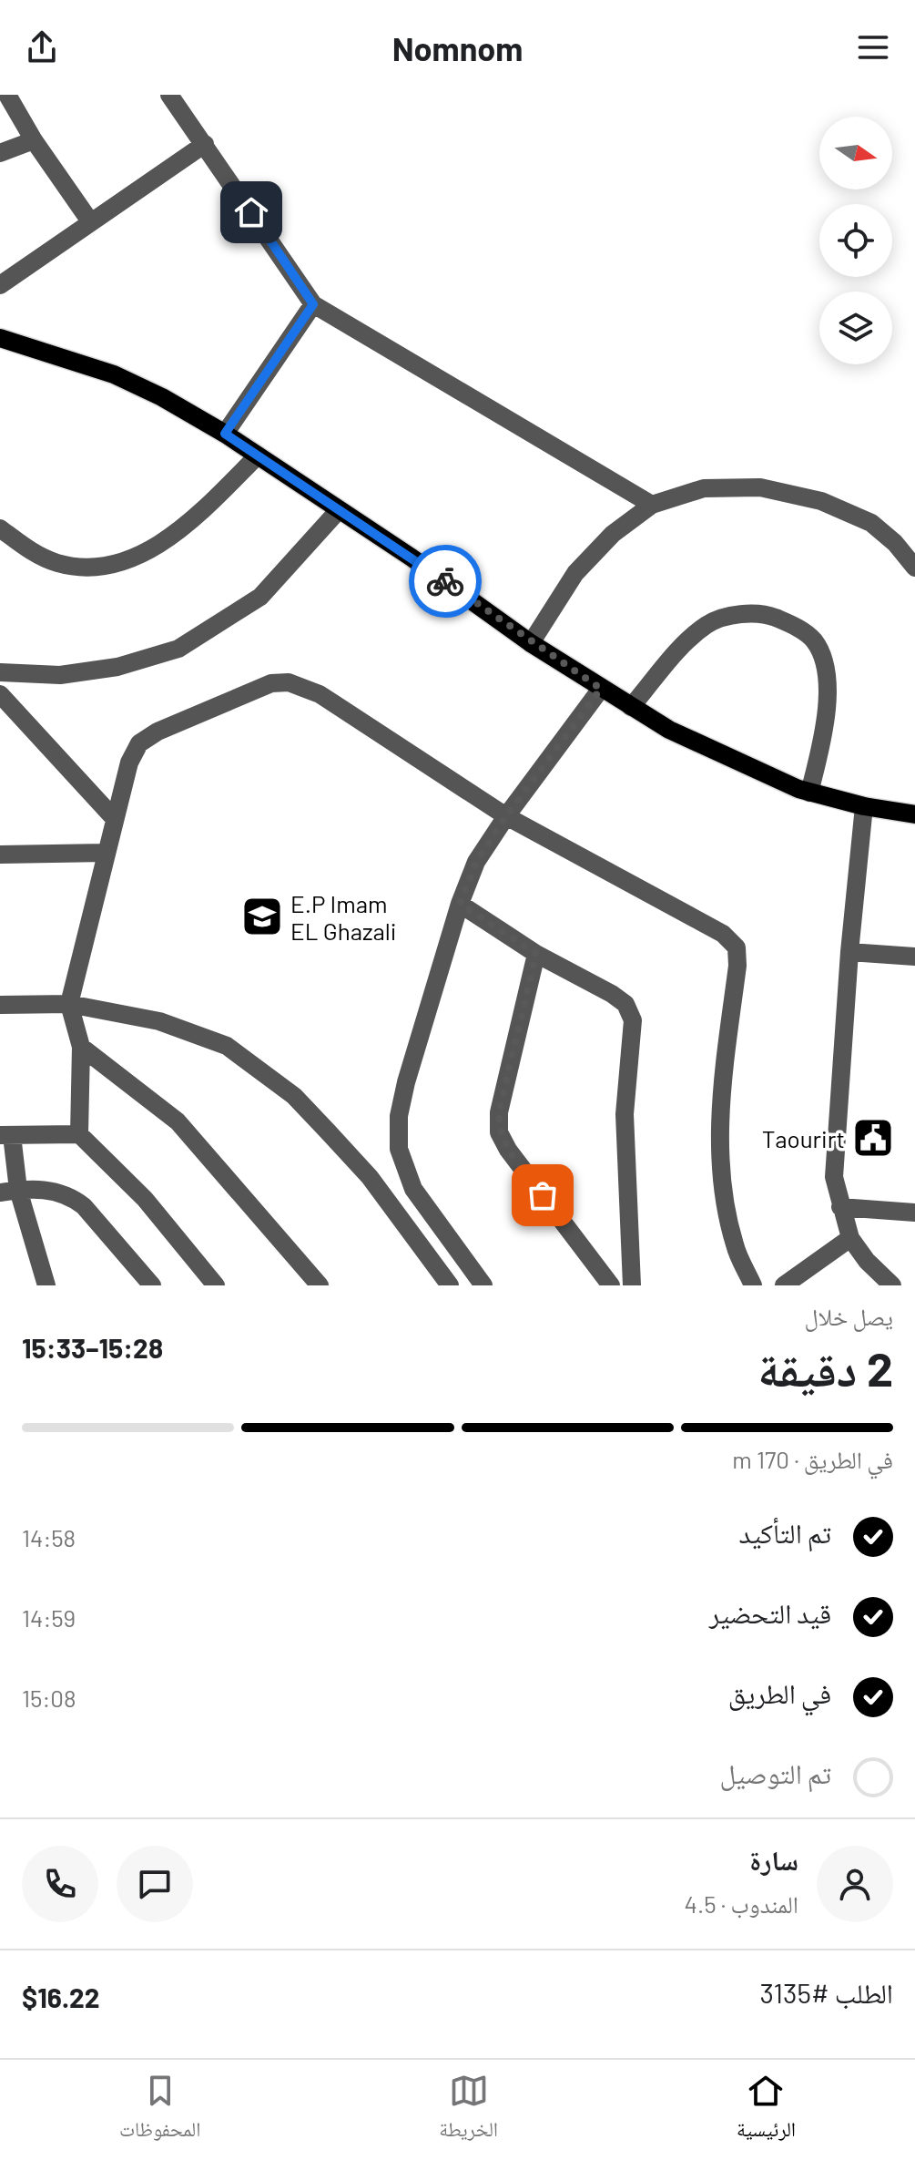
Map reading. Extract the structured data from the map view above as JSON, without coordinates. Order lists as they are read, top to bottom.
{
  "places": {
    "school or university": ["E.P Imam EL Ghazali"],
    "public building": ["Taourirt"]
  },
  "north": "right",
  "page": {
    "header": "Nomnom",
    "heading": ["2 دقيقة", "يصل خلال", "15:28–15:33"],
    "panel": [
      "سارة",
      "المندوب · 4.5",
      "الطلب #3135",
      "$16.22"
    ],
    "bar": "في الطريق · 170 m",
    "list": [
      ["تم التأكيد", "14:58"],
      ["قيد التحضير", "14:59"],
      ["في الطريق", "15:08"],
      "تم التوصيل"
    ],
    "tabs": ["الرئيسية", "الخريطة", "المحفوظات"]
  }
}
